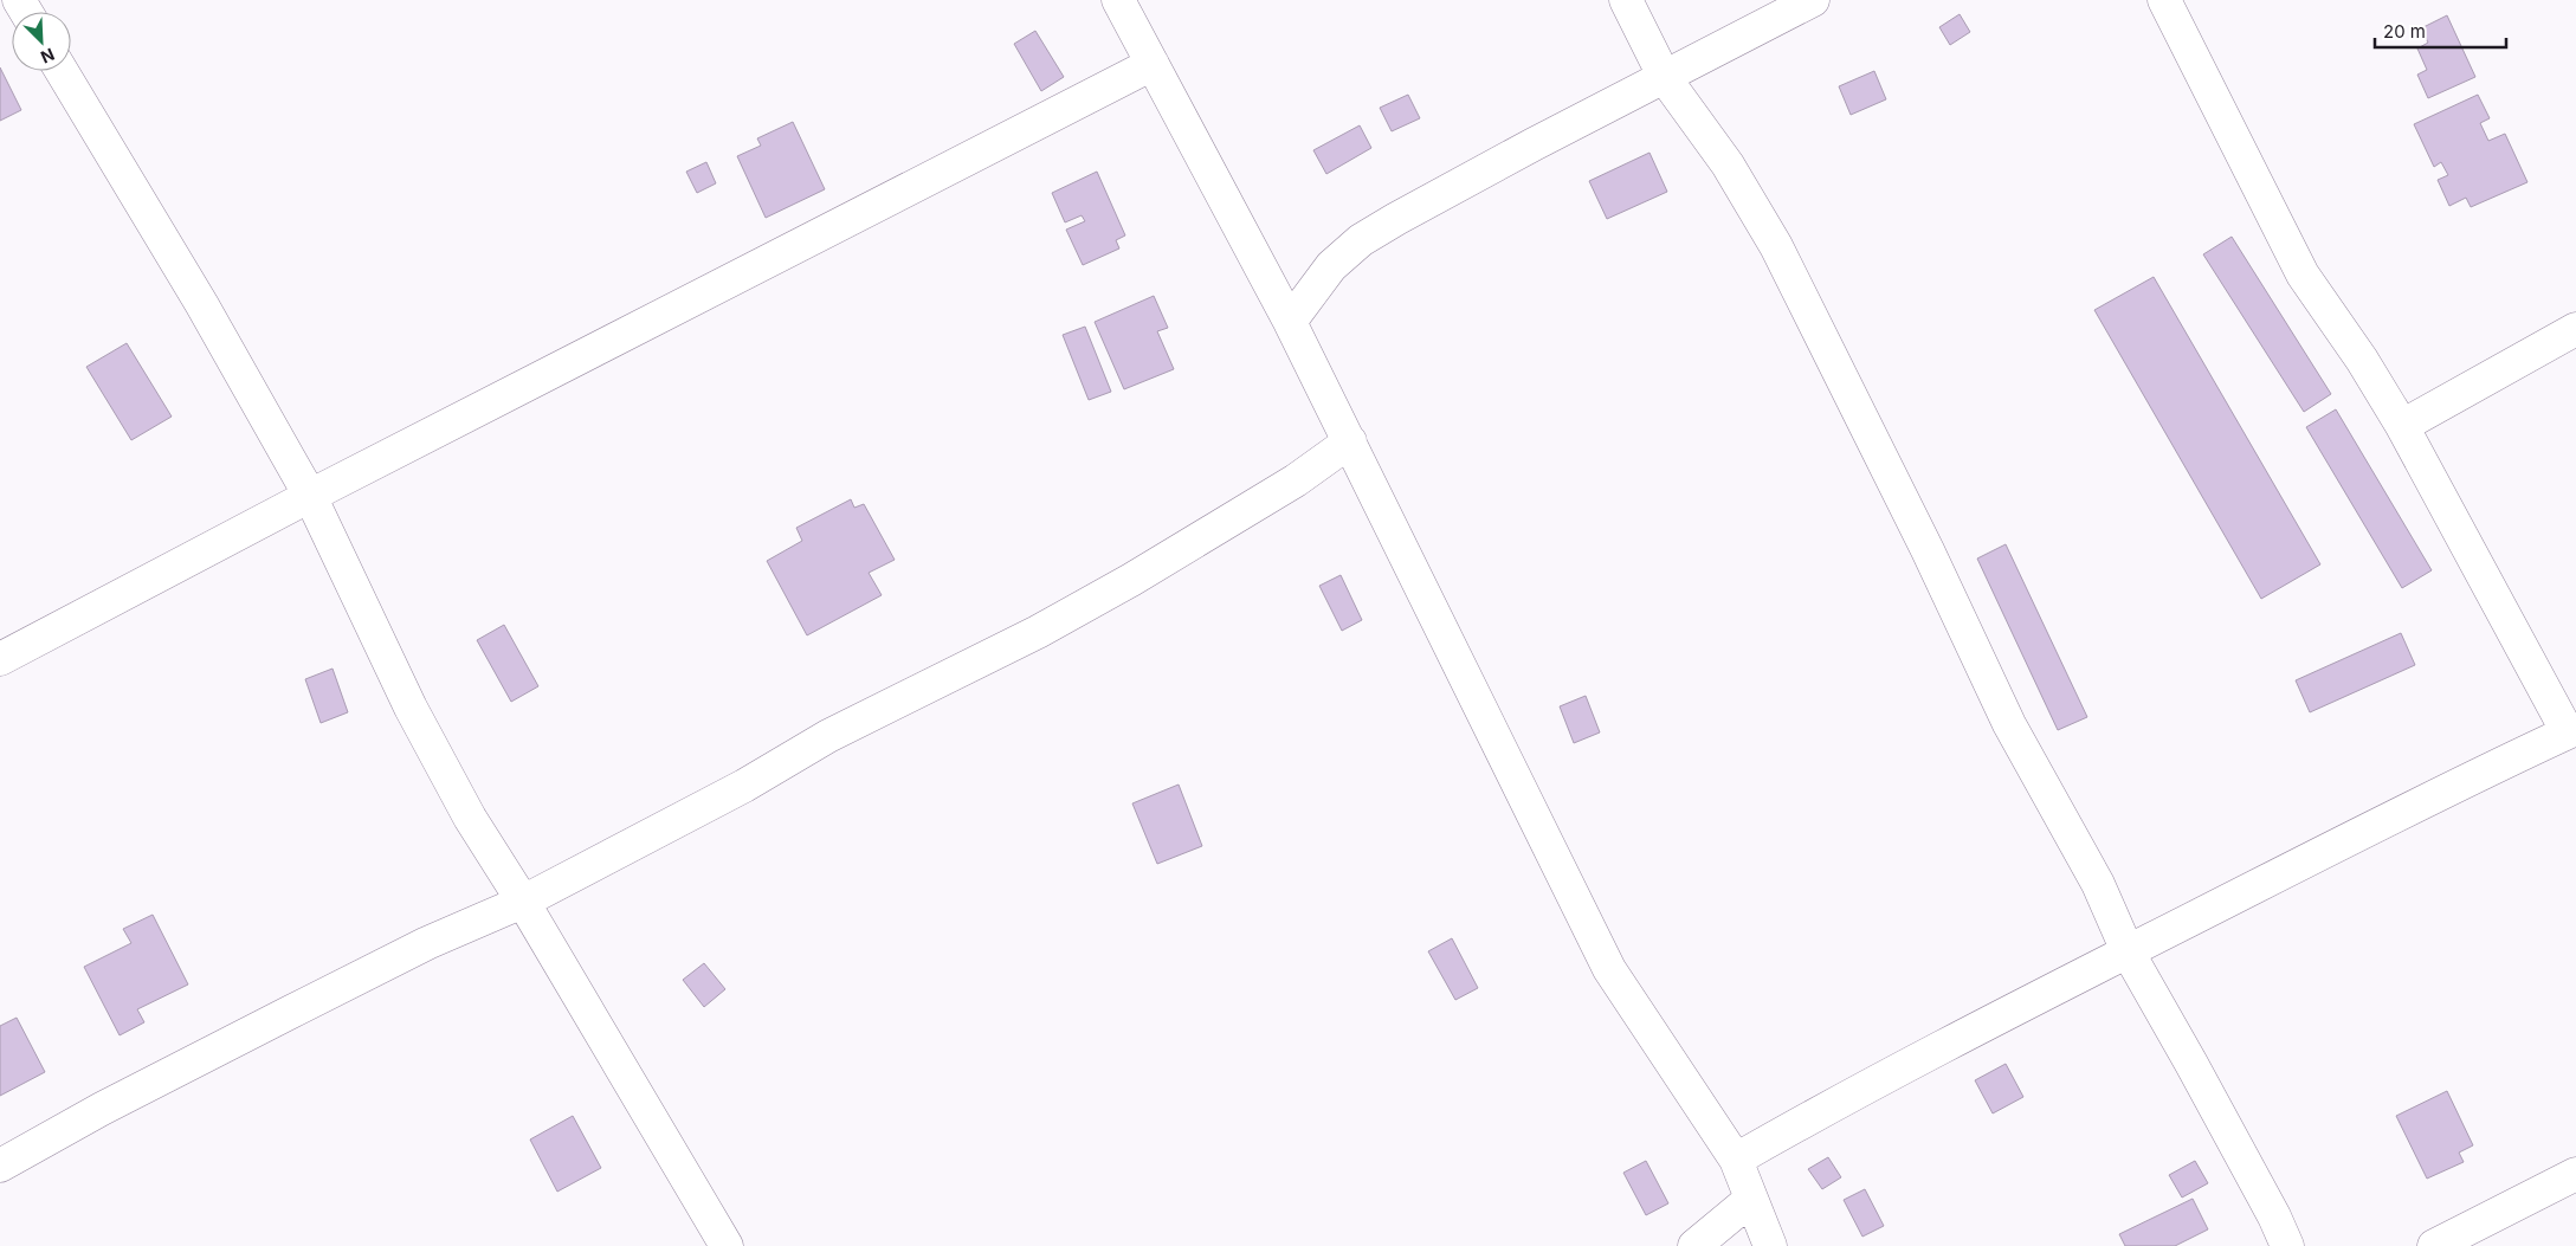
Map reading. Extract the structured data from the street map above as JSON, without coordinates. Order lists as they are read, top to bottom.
{
  "scale_bar": "20 m",
  "north": "bottom right"
}
